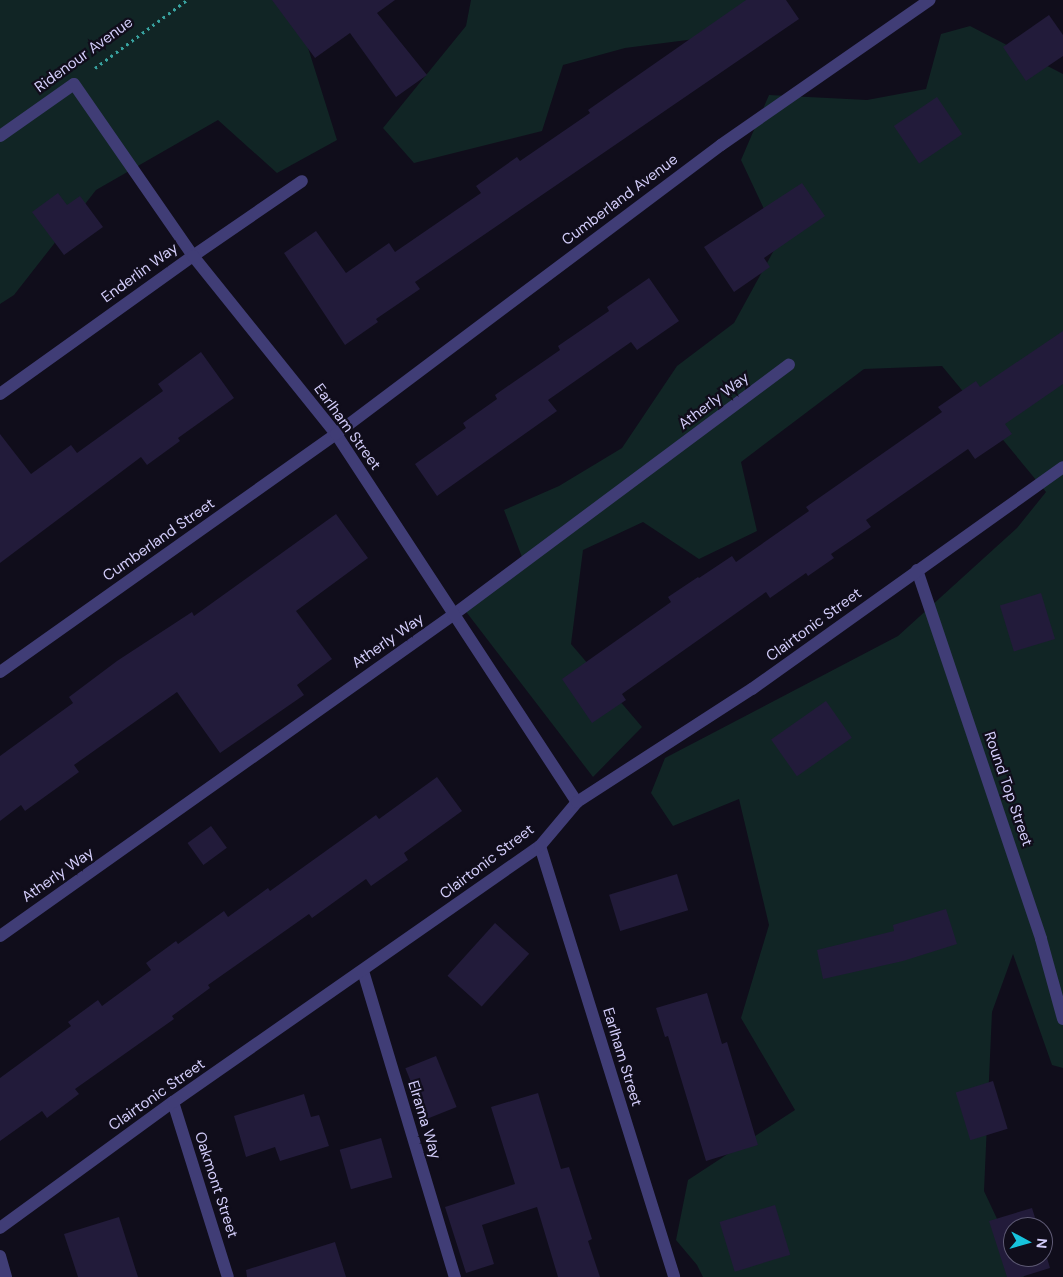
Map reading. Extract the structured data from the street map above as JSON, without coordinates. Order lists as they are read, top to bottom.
{
  "streets": {
    "street": [
      "Ridenour Avenue",
      "Cumberland Avenue",
      "Enderlin Way",
      "Atherly Way",
      "Earlham Street",
      "Cumberland Street",
      "Clairtonic Street",
      "Round Top Street",
      "Elrama Way",
      "Oakmont Street"
    ]
  },
  "crossings": [
    ["Ridenour Avenue", "Earlham Street"],
    ["Cumberland Avenue", "Earlham Street"],
    ["Cumberland Avenue", "Cumberland Street"],
    ["Enderlin Way", "Earlham Street"],
    ["Atherly Way", "Earlham Street"],
    ["Earlham Street", "Cumberland Street"],
    ["Earlham Street", "Clairtonic Street"],
    ["Clairtonic Street", "Round Top Street"],
    ["Clairtonic Street", "Elrama Way"],
    ["Clairtonic Street", "Oakmont Street"]
  ],
  "north": "right"
}
